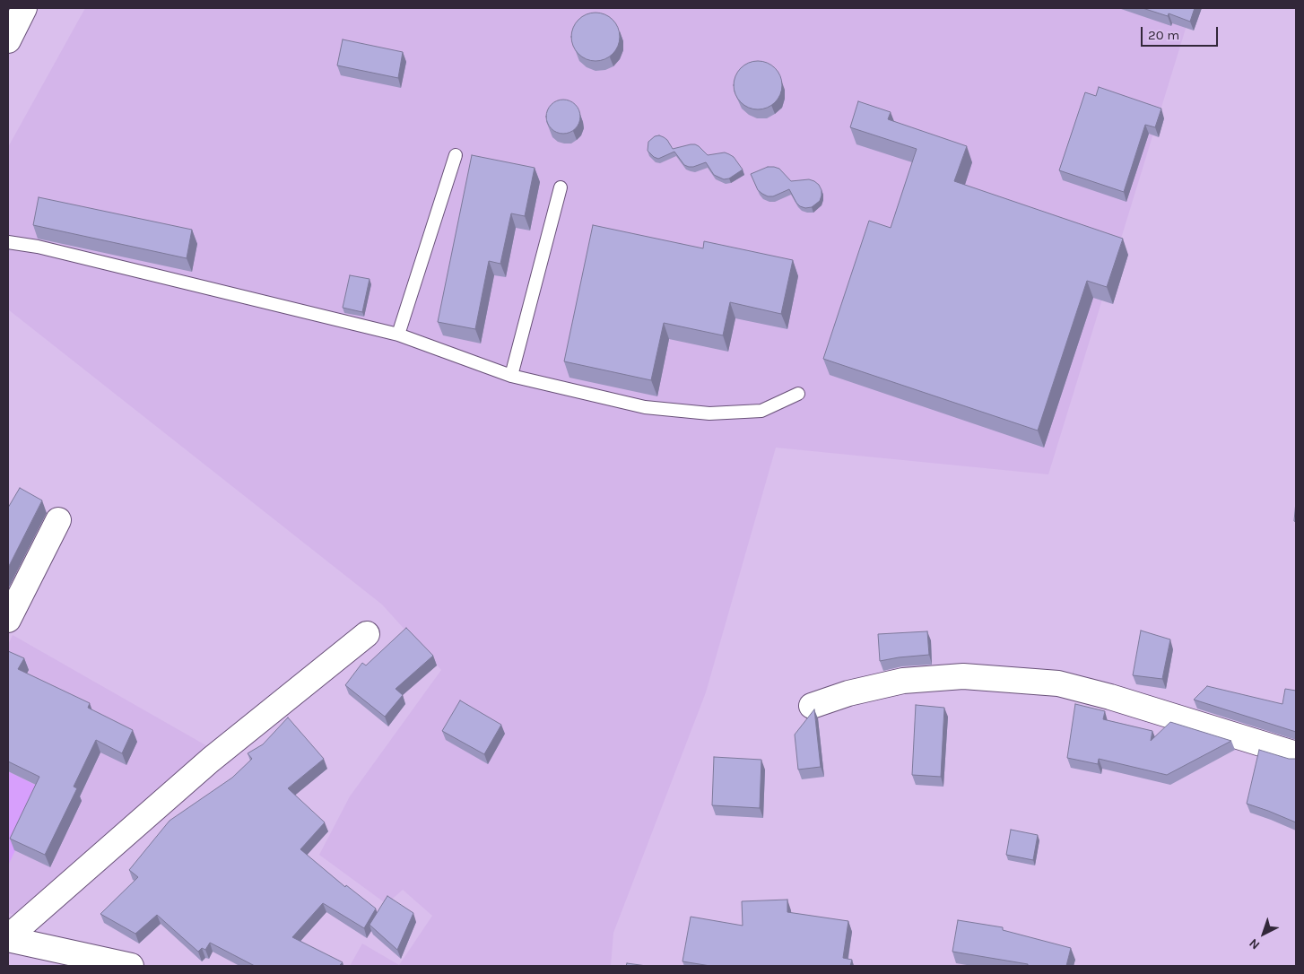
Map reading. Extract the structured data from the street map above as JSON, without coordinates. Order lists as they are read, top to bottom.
{
  "scale_bar": "20 m",
  "north": "bottom left"
}
